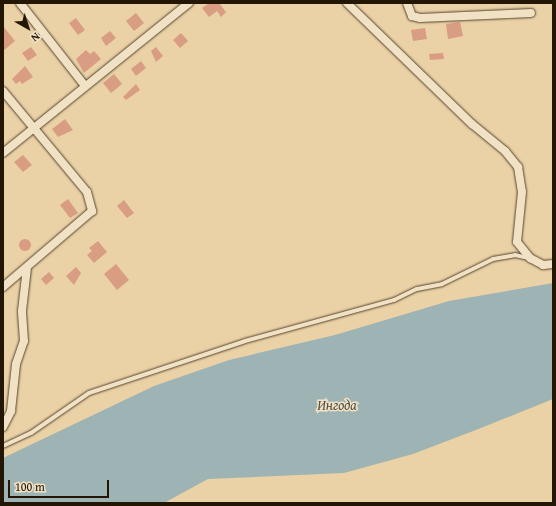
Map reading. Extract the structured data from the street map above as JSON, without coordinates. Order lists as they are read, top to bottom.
{
  "water": ["Ингода"],
  "scale_bar": "100 m",
  "north": "bottom right"
}
